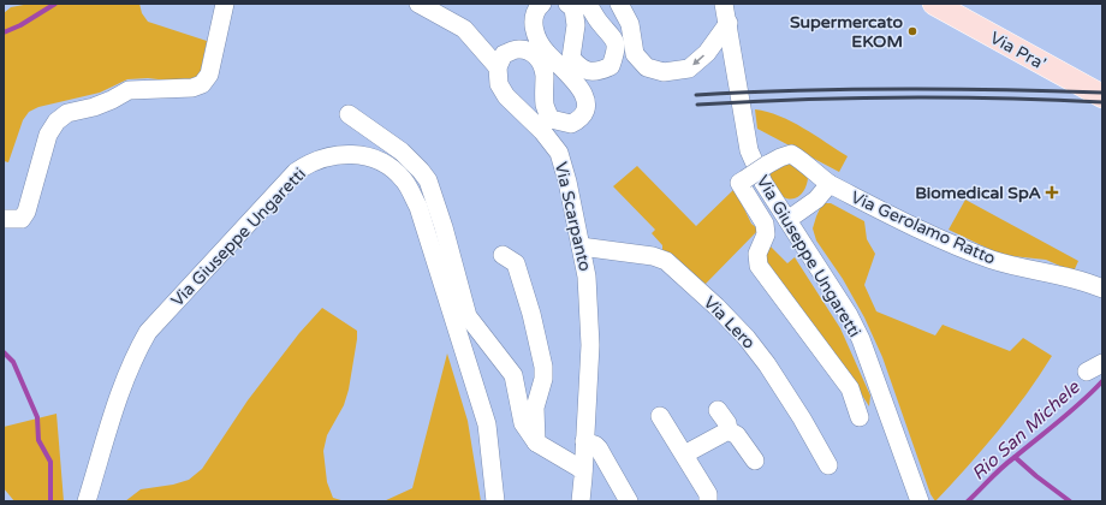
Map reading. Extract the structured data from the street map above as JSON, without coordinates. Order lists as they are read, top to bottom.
{
  "streets": {
    "main road": ["Via Pra'"],
    "street": [
      "Via Scarpanto",
      "Via Gerolamo Ratto",
      "Via Giuseppe Ungaretti",
      "Via Lero"
    ]
  },
  "crossings": [
    ["Via Scarpanto", "Via Lero"]
  ],
  "water": ["Rio San Michele"],
  "places": {
    "other": ["Supermercato EKOM"],
    "health": ["Biomedical SpA"]
  }
}
